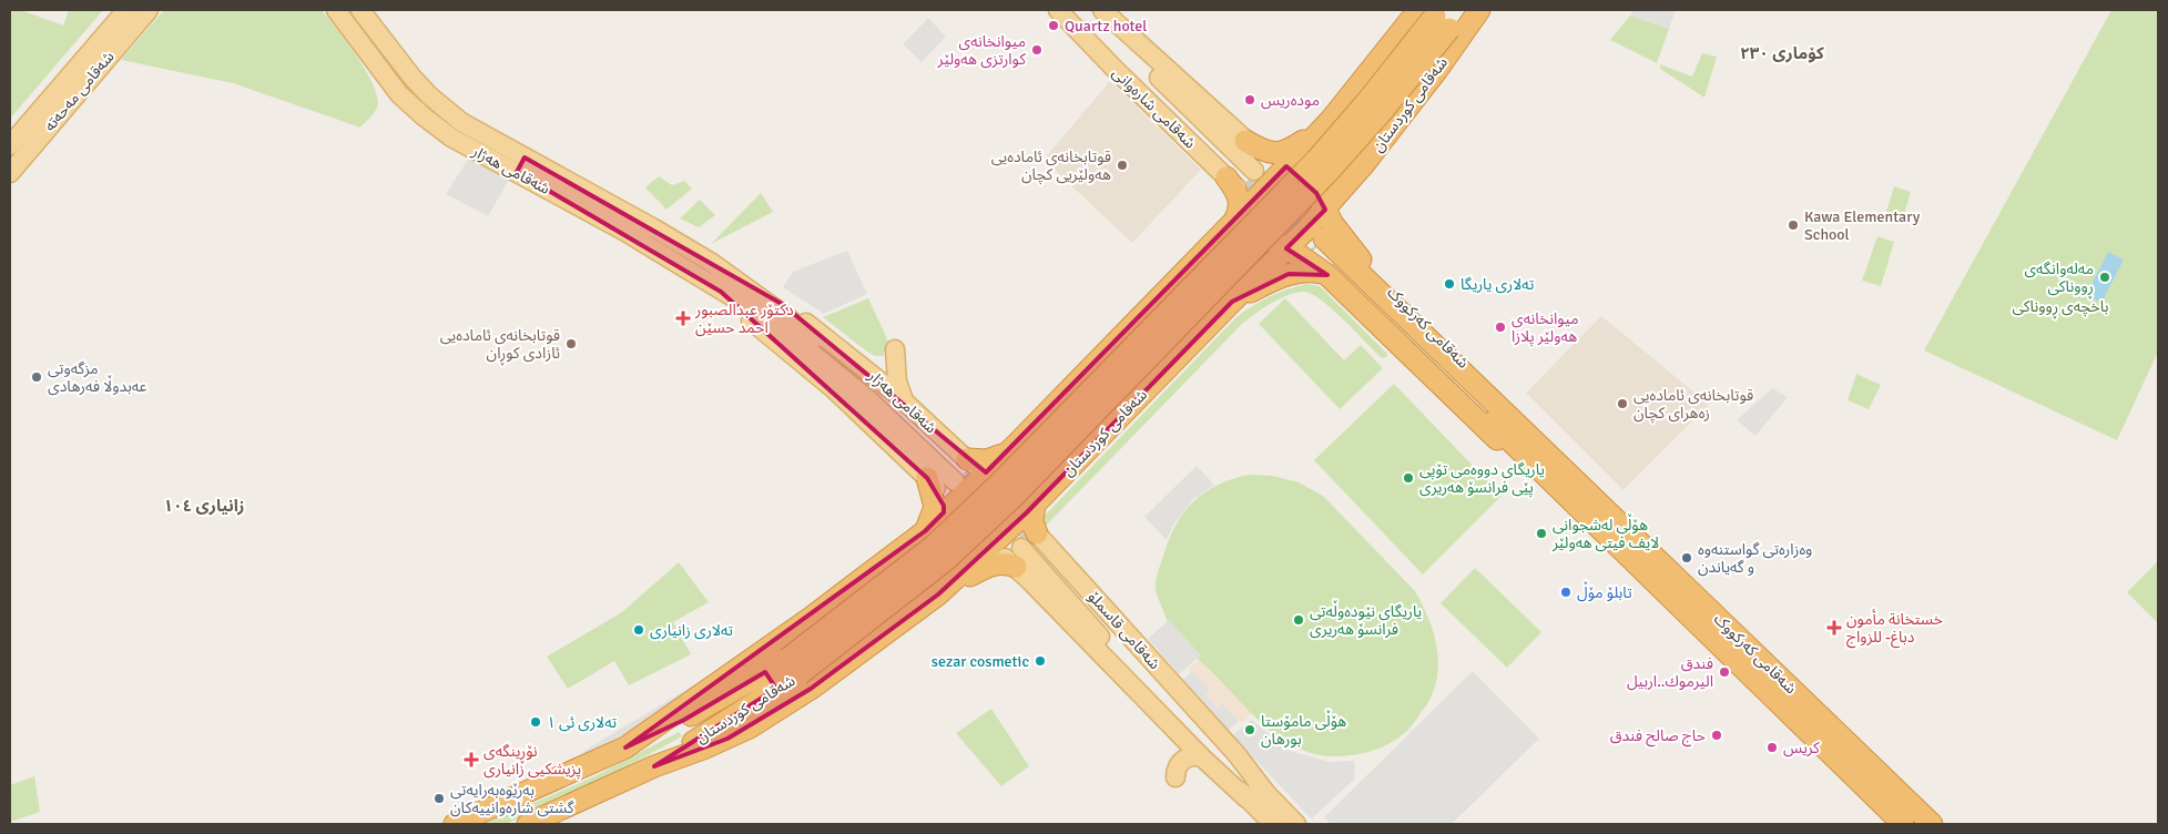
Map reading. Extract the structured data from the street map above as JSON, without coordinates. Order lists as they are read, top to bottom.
{
  "streets": {
    "highway": ["شەقامی کوردستان", "شەقامی کەرکووک"],
    "main road": [
      "شەقامی مەحەتە",
      "شەقامی شارەوانی",
      "شەقامی هەژار",
      "شەقامی قاسملۆ"
    ]
  },
  "crossings": [
    ["شەقامی کوردستان", "شەقامی هەژار"],
    ["شەقامی کوردستان", "شەقامی کەرکووک"],
    ["شەقامی کوردستان", "شەقامی قاسملۆ"],
    ["شەقامی هەژار", "شەقامی قاسملۆ"]
  ],
  "districts": ["کۆماری ٢٣٠", "زانیاری ١٠٤"],
  "parks": ["باخچەی ڕووناکی"],
  "places": {
    "other": [
      "Quartz hotel",
      "میوانخانەی کوارتزی هەولێر",
      "مودەریس",
      "قوتابخانەی ئامادەیی هەولێریی کچان",
      "Kawa Elementary School",
      "مەلەوانگەی ڕووناکی",
      "تەلاری یاریگا",
      "میوانخانەی هەولێر پلازا",
      "قوتابخانەی ئامادەیی ئازادی کوڕان",
      "مزگەوتی عەبدوڵا فەرهادی",
      "قوتابخانەی ئامادەیی زەهرای کچان",
      "یاریگای دووەمی تۆپی پێی فرانسۆ هەریری",
      "هۆڵی لەشجوانی لایف فیتی هەولێر",
      "وەزارەتی گواستنەوە و گەیاندن",
      "تابلۆ مۆڵ",
      "یاریگای نێودەوڵەتی فرانسۆ هەریری",
      "تەلاری زانیاری",
      "sezar cosmetic",
      "فندق اليرموك..اربيل",
      "تەلاری ئی ١",
      "هۆڵی مامۆستا بورهان",
      "حاج صالح فندق",
      "كريس",
      "بەڕێوەبەرایەتی گشتی شارەوانییەکان"
    ],
    "health": ["دکتۆر عبدالصبور احمد حسێن", "خستخانة مأمون دباغ- للزواج", "نۆڕینگەی پزیشکیی زانیاری"]
  }
}
